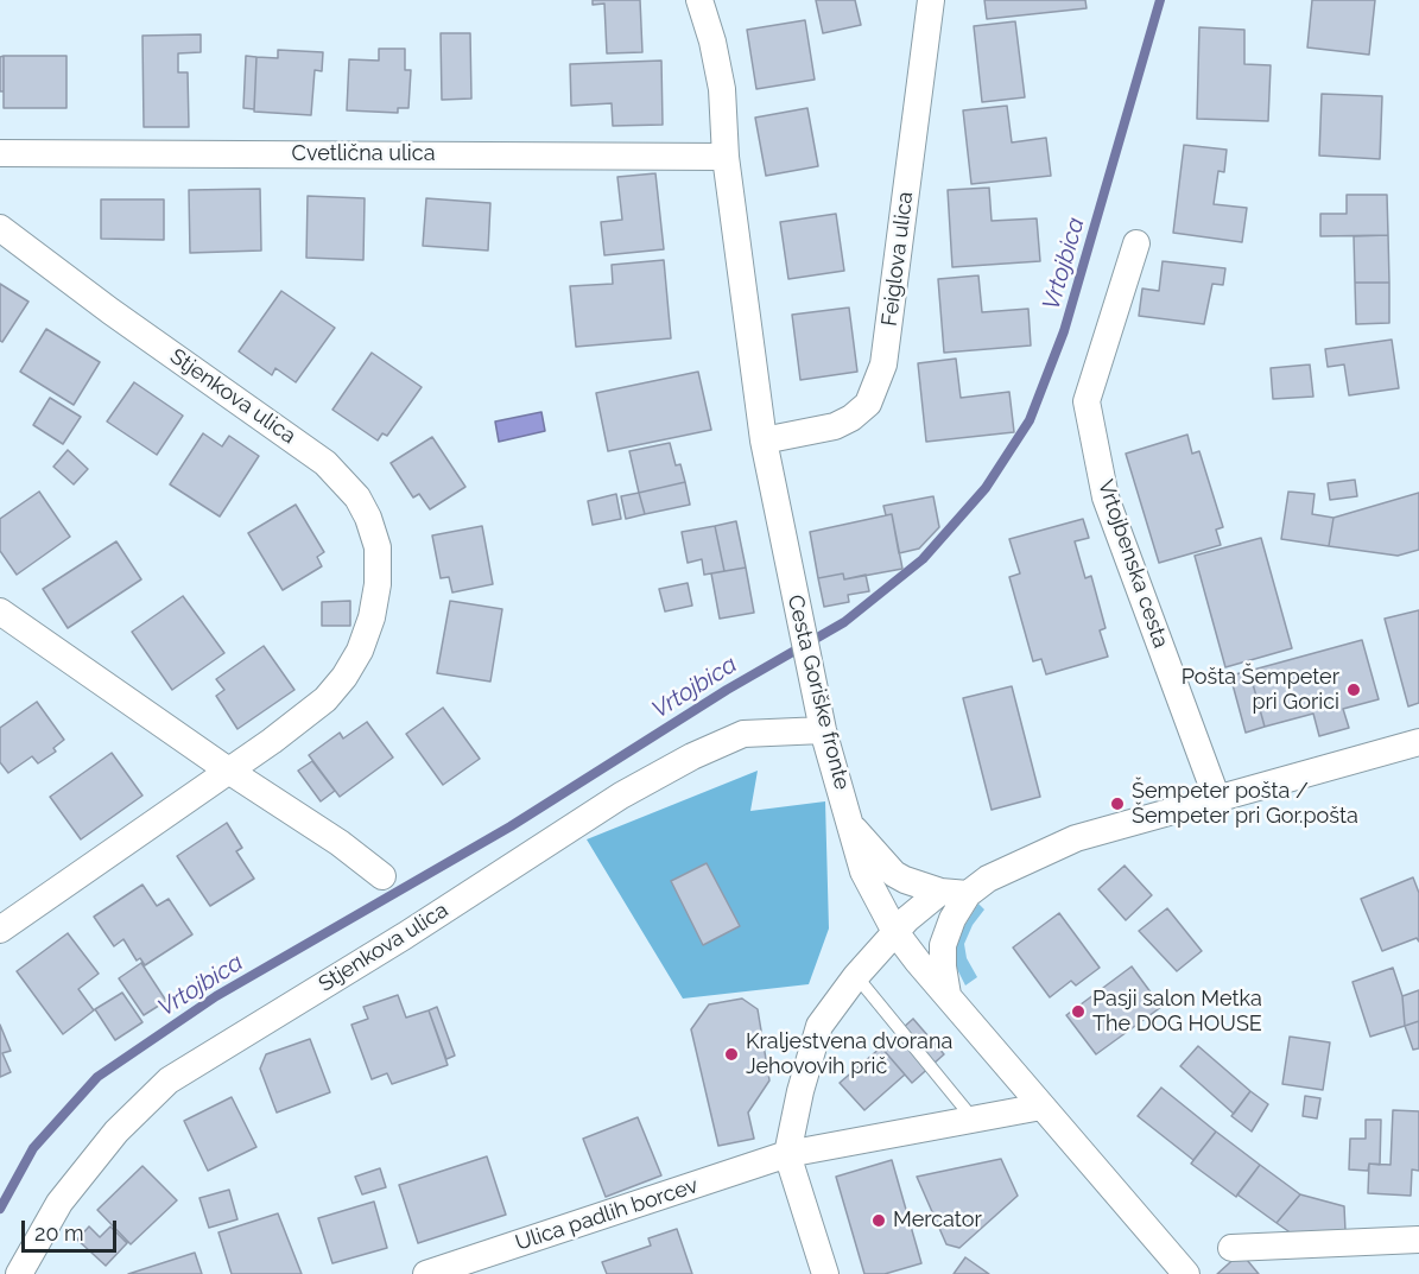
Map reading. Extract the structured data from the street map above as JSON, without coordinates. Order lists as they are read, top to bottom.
{
  "streets": {
    "street": [
      "Cvetlična ulica",
      "Feiglova ulica",
      "Stjenkova ulica",
      "Vrtojbenska cesta",
      "Cesta Goriške fronte",
      "Ulica padlih borcev"
    ]
  },
  "crossings": [
    ["Cvetlična ulica", "Cesta Goriške fronte"],
    ["Feiglova ulica", "Cesta Goriške fronte"],
    ["Stjenkova ulica", "Cesta Goriške fronte"],
    ["Cesta Goriške fronte", "Ulica padlih borcev"]
  ],
  "water": ["Vrtojbica"],
  "places": [
    "Pošta Šempeter pri Gorici",
    "Šempeter pošta / Šempeter pri Gor.pošta",
    "Pasji salon Metka The DOG HOUSE",
    "Kraljestvena dvorana Jehovovih prič",
    "Mercator"
  ],
  "scale_bar": "20 m"
}
